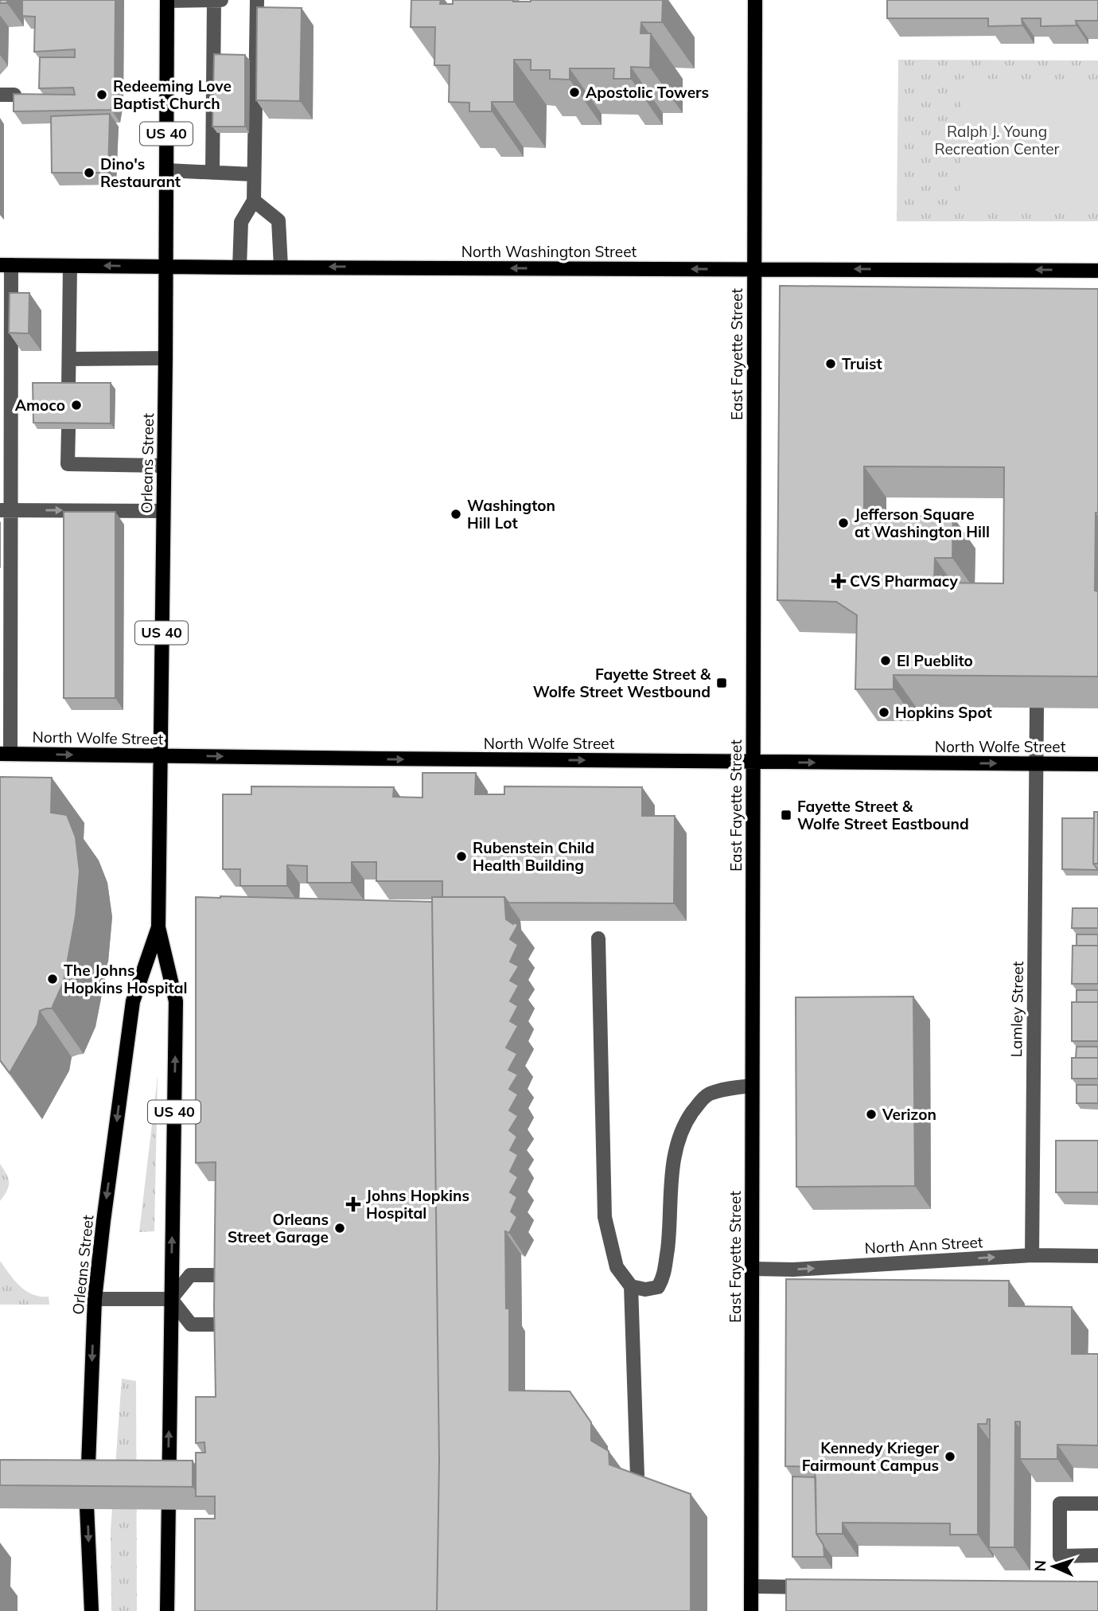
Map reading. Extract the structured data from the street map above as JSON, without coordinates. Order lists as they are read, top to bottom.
{
  "streets": {
    "main road": [
      "US 40",
      "North Washington Street",
      "East Fayette Street",
      "Orleans Street",
      "North Wolfe Street"
    ],
    "street": ["Lamley Street", "North Ann Street"]
  },
  "crossings": [
    ["North Washington Street", "East Fayette Street"],
    ["North Washington Street", "Orleans Street"],
    ["East Fayette Street", "North Wolfe Street"],
    ["East Fayette Street", "North Ann Street"],
    ["Orleans Street", "North Wolfe Street"],
    ["North Wolfe Street", "Lamley Street"],
    ["Lamley Street", "North Ann Street"]
  ],
  "one_way": ["North Washington Street", "North Wolfe Street", "North Ann Street"],
  "parks": ["Ralph J. Young Recreation Center"],
  "places": {
    "other": [
      "Apostolic Towers",
      "Redeeming Love Baptist Church",
      "Dino's Restaurant",
      "Truist",
      "Amoco",
      "Washington Hill Lot",
      "Jefferson Square at Washington Hill",
      "El Pueblito",
      "Hopkins Spot",
      "Rubenstein Child Health Building",
      "The Johns Hopkins Hospital",
      "Verizon",
      "Orleans Street Garage",
      "Kennedy Krieger Fairmount Campus"
    ],
    "health": ["CVS Pharmacy", "Johns Hopkins Hospital"],
    "transit": ["Fayette Street & Wolfe Street Westbound", "Fayette Street & Wolfe Street Eastbound"]
  },
  "north": "left"
}
